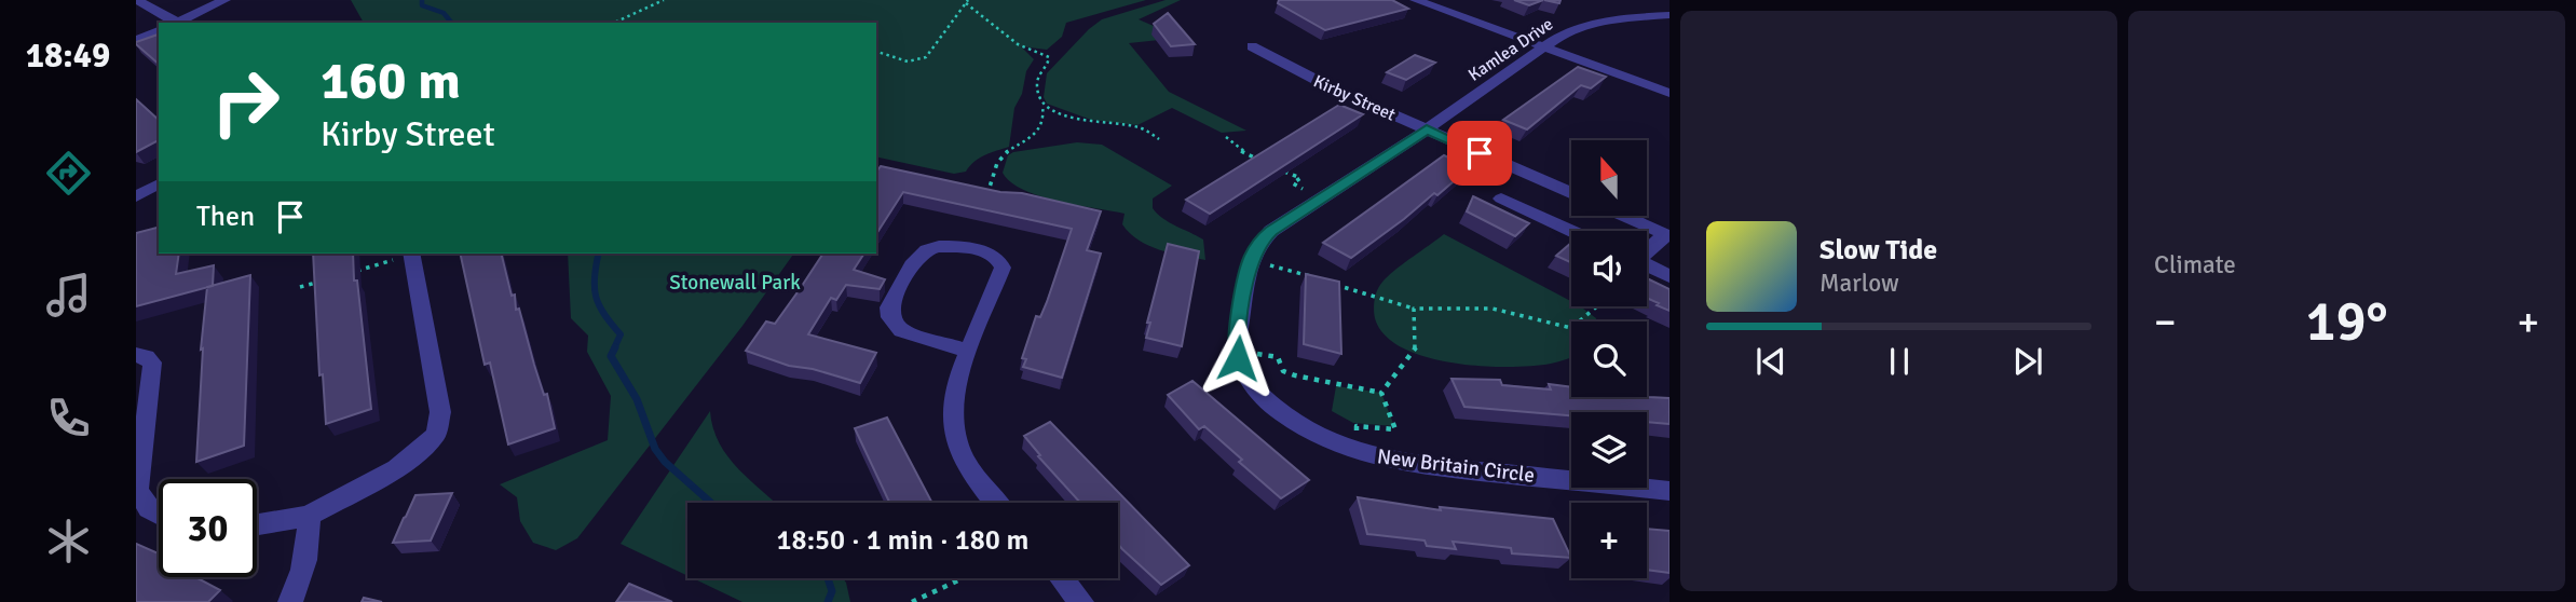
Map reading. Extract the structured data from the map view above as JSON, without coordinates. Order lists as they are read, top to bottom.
{
  "streets": {
    "street": ["Kamlea Drive", "Kirby Street", "New Britain Circle"]
  },
  "crossings": [
    ["Kamlea Drive", "Kirby Street"]
  ],
  "parks": ["Stonewall Park"],
  "north": "top",
  "page": {
    "tabs": "18:49",
    "tile": "Climate",
    "turn": ["160 m", "Kirby Street"],
    "map_buttons": "+",
    "then": "Then",
    "song": ["Slow Tide", "Marlow"],
    "heat": ["−", "19°", "+"],
    "limit": "30",
    "trip": "18:50 · 1 min · 180 m"
  }
}
